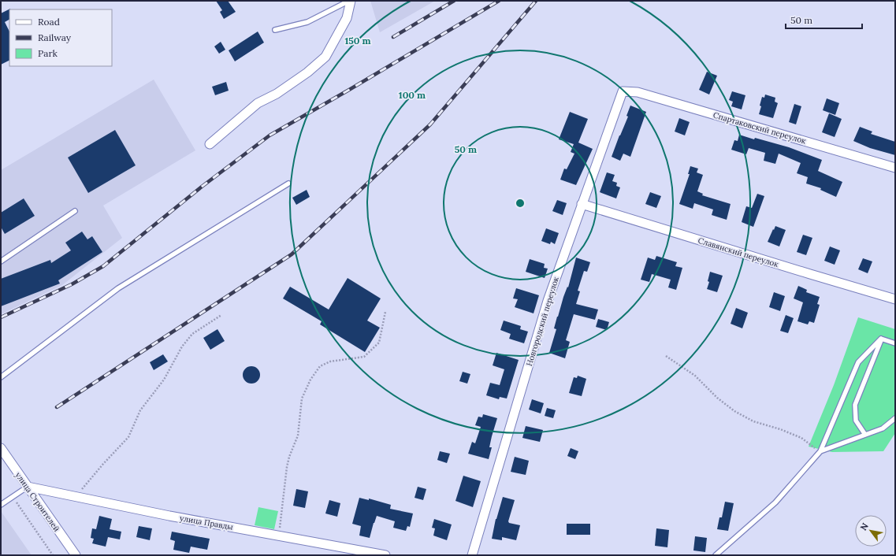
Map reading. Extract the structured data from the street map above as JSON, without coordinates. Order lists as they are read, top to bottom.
{
  "streets": {
    "street": [
      "Спартаковский переулок",
      "Славянский переулок",
      "Новгородский переулок",
      "улица Строителей",
      "улица Правды"
    ]
  },
  "crossings": [
    ["Спартаковский переулок", "Новгородский переулок"],
    ["Славянский переулок", "Новгородский переулок"],
    ["улица Строителей", "улица Правды"]
  ],
  "legend": ["Road", "Railway", "Park"],
  "scale_bar": "50 m",
  "north": "top left",
  "rings": ["150 m", "100 m", "50 m"]
}
